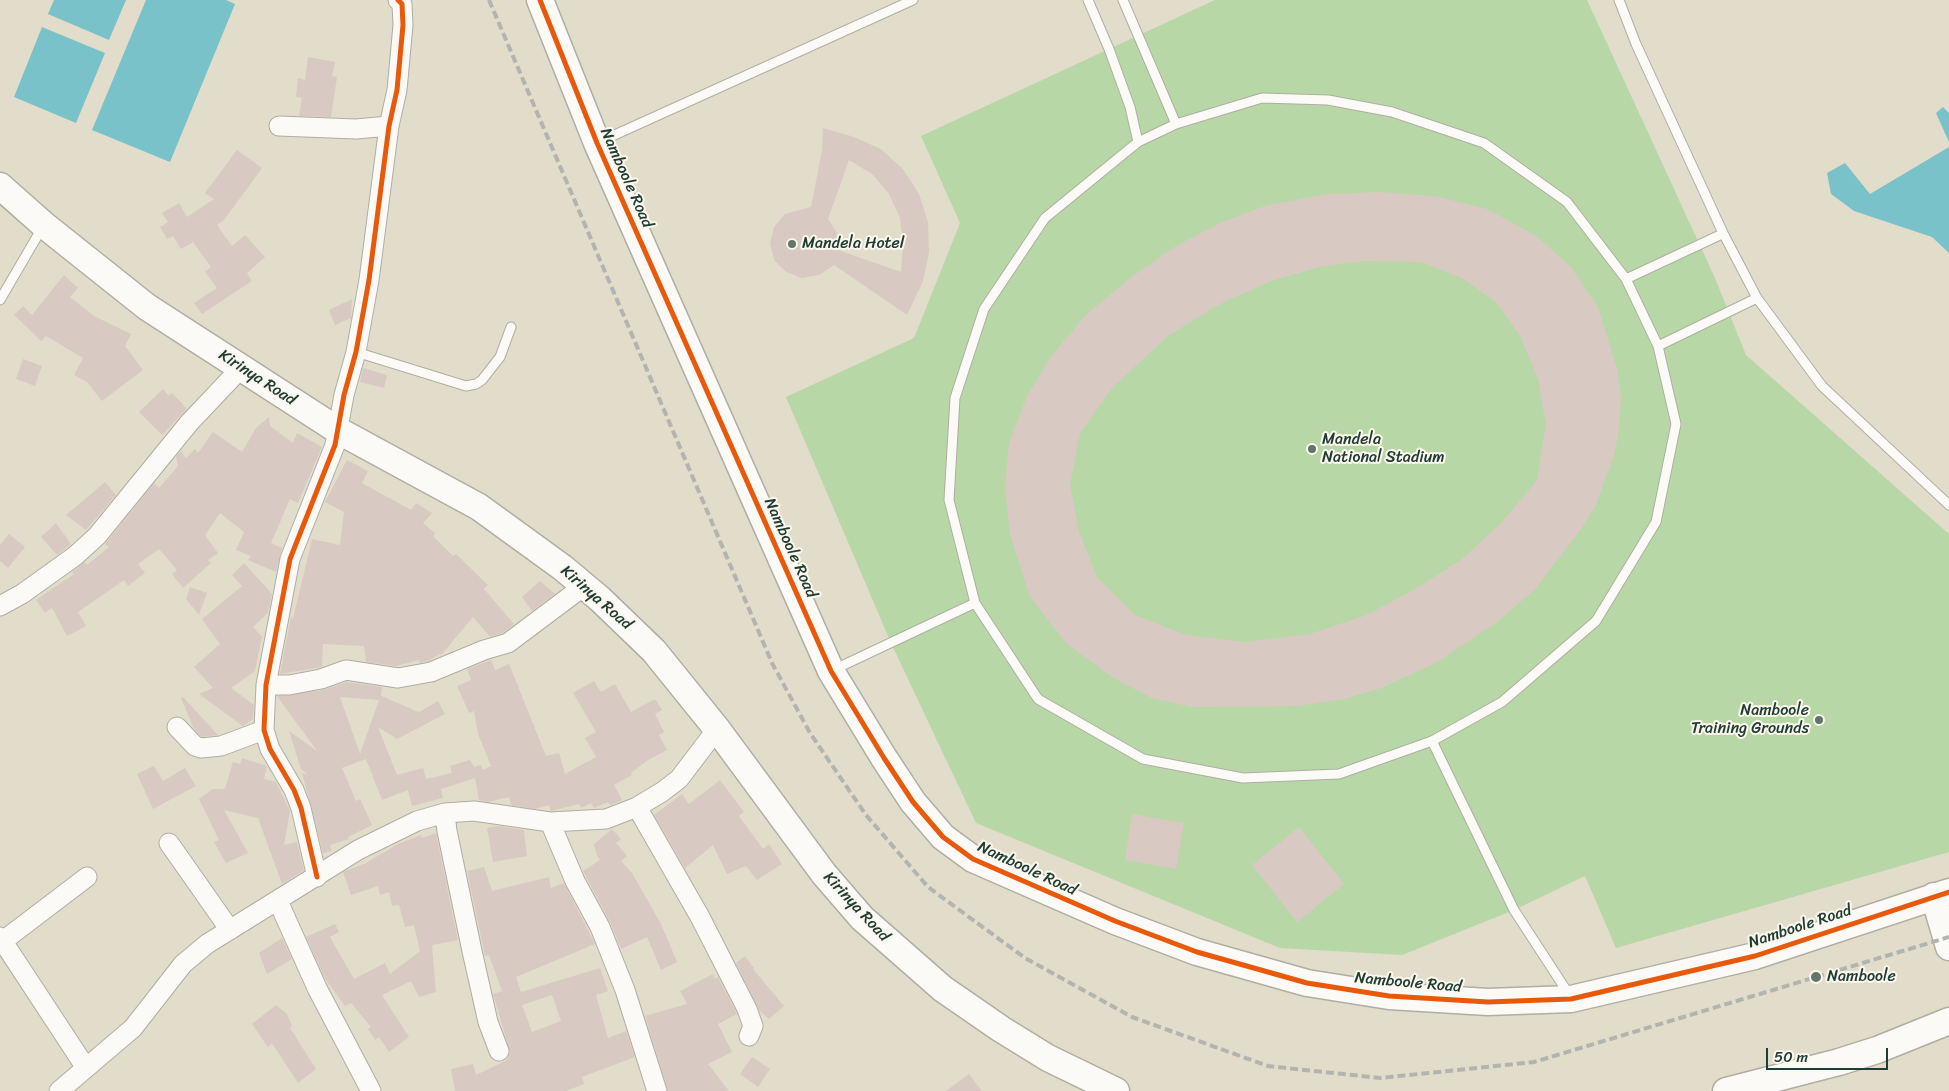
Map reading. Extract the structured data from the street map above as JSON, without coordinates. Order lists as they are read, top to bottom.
{
  "streets": {
    "street": ["Namboole Road", "Kirinya Road"]
  },
  "places": [
    "Mandela Hotel",
    "Mandela National Stadium",
    "Namboole Training Grounds",
    "Namboole"
  ],
  "scale_bar": "50 m"
}
